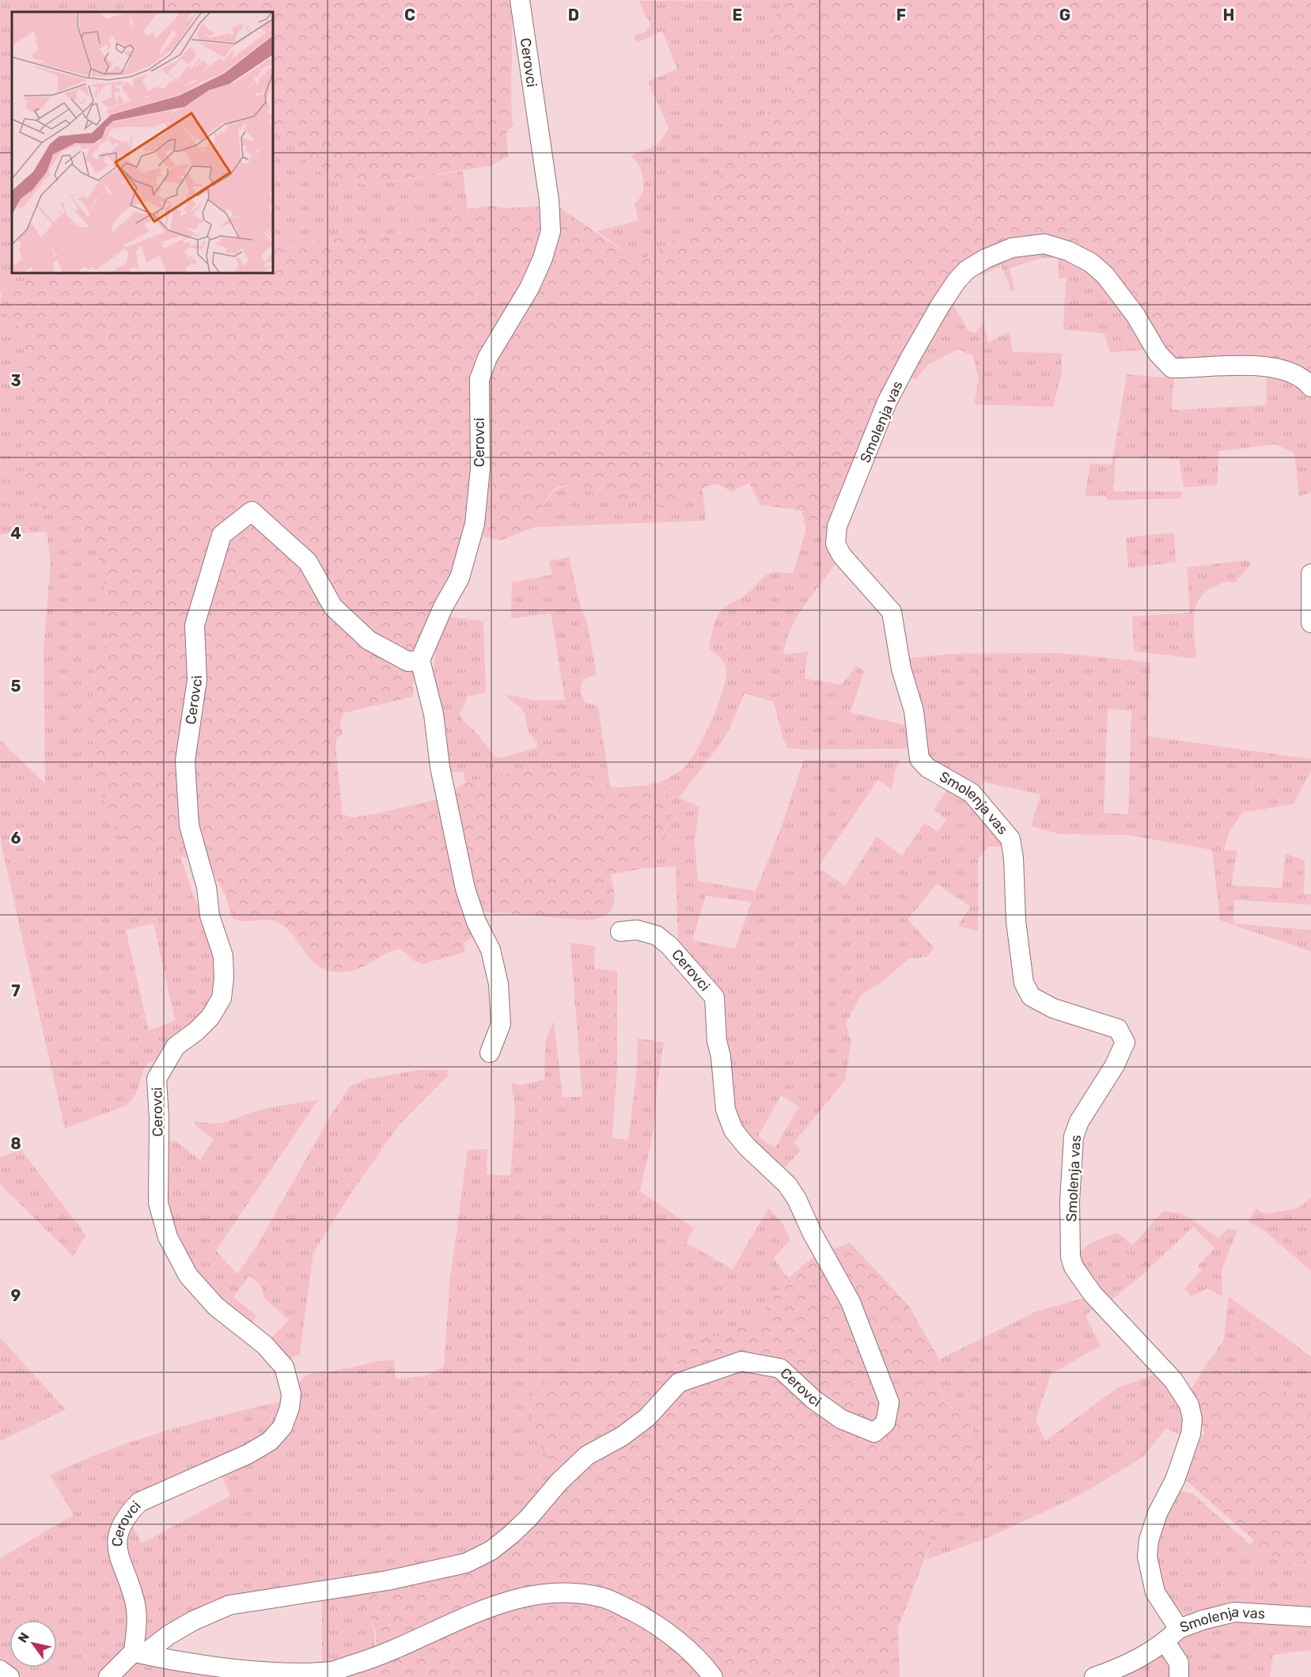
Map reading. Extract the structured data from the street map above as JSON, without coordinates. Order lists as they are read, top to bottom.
{
  "streets": {
    "street": ["Cerovci", "Smolenja vas"]
  },
  "north": "top left",
  "grid": {
    "columns": [
      "C",
      "D",
      "E",
      "F",
      "G",
      "H"
    ],
    "rows": [
      "3",
      "4",
      "5",
      "6",
      "7",
      "8",
      "9"
    ]
  }
}
